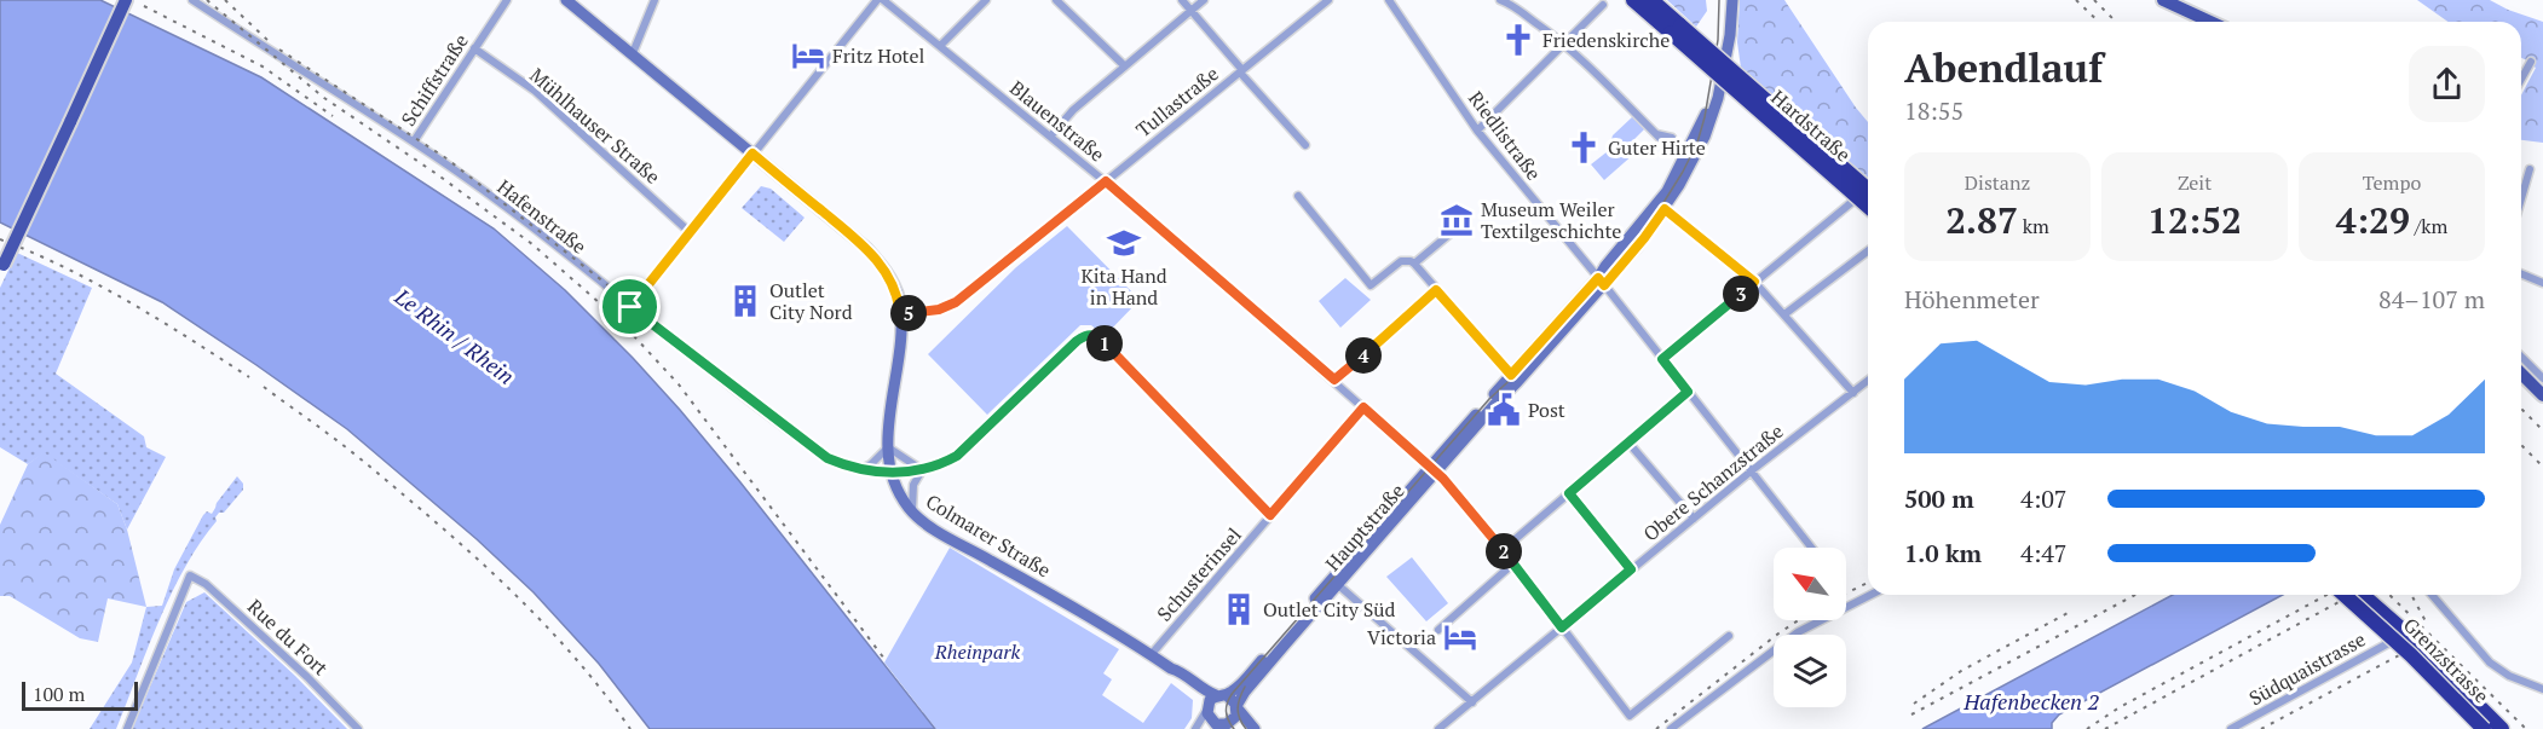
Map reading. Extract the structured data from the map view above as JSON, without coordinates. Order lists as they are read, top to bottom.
{
  "streets": {
    "main road": ["Hauptstraße", "Colmarer Straße"],
    "street": [
      "Schiffstraße",
      "Tullastraße",
      "Blauenstraße",
      "Mühlhauser Straße",
      "Hardstraße",
      "Riedlistraße",
      "Hafenstraße",
      "Obere Schanzstraße",
      "Schusterinsel",
      "Rue du Fort",
      "Grenzstrasse",
      "Südquaistrasse"
    ]
  },
  "crossings": [
    ["Schiffstraße", "Mühlhauser Straße"],
    ["Schiffstraße", "Hafenstraße"],
    ["Tullastraße", "Blauenstraße"],
    ["Tullastraße", "Colmarer Straße"],
    ["Blauenstraße", "Obere Schanzstraße"],
    ["Blauenstraße", "Hauptstraße"],
    ["Blauenstraße", "Schusterinsel"],
    ["Hardstraße", "Hauptstraße"],
    ["Riedlistraße", "Hauptstraße"],
    ["Hafenstraße", "Colmarer Straße"],
    ["Hauptstraße", "Colmarer Straße"],
    ["Colmarer Straße", "Schusterinsel"],
    ["Grenzstrasse", "Südquaistrasse"]
  ],
  "water": ["Le Rhin / Rhein", "Hafenbecken 2"],
  "parks": ["Rheinpark"],
  "places": {
    "church": ["Friedenskirche", "Guter Hirte"],
    "hotel": ["Fritz Hotel", "Victoria"],
    "museum": ["Museum Weiler Textilgeschichte"],
    "school or university": ["Kita Hand in Hand"],
    "building": ["Outlet City Nord", "Outlet City Süd"],
    "public building": ["Post"]
  },
  "scale_bar": "100 m",
  "north": "top left",
  "page": {
    "heading": ["Abendlauf", "18:55"],
    "stats": [
      ["Distanz", "2.87 km"],
      ["Zeit", "12:52"],
      ["Tempo", "4:29 /km"]
    ],
    "chart": ["Höhenmeter", "84–107 m"],
    "pins": [
      "3",
      "5",
      "1",
      "4",
      "2"
    ],
    "list": [
      {
        "name": "500 m",
        "note": "4:07"
      },
      {
        "name": "1.0 km",
        "note": "4:47"
      }
    ],
    "scale": "100 m"
  }
}
